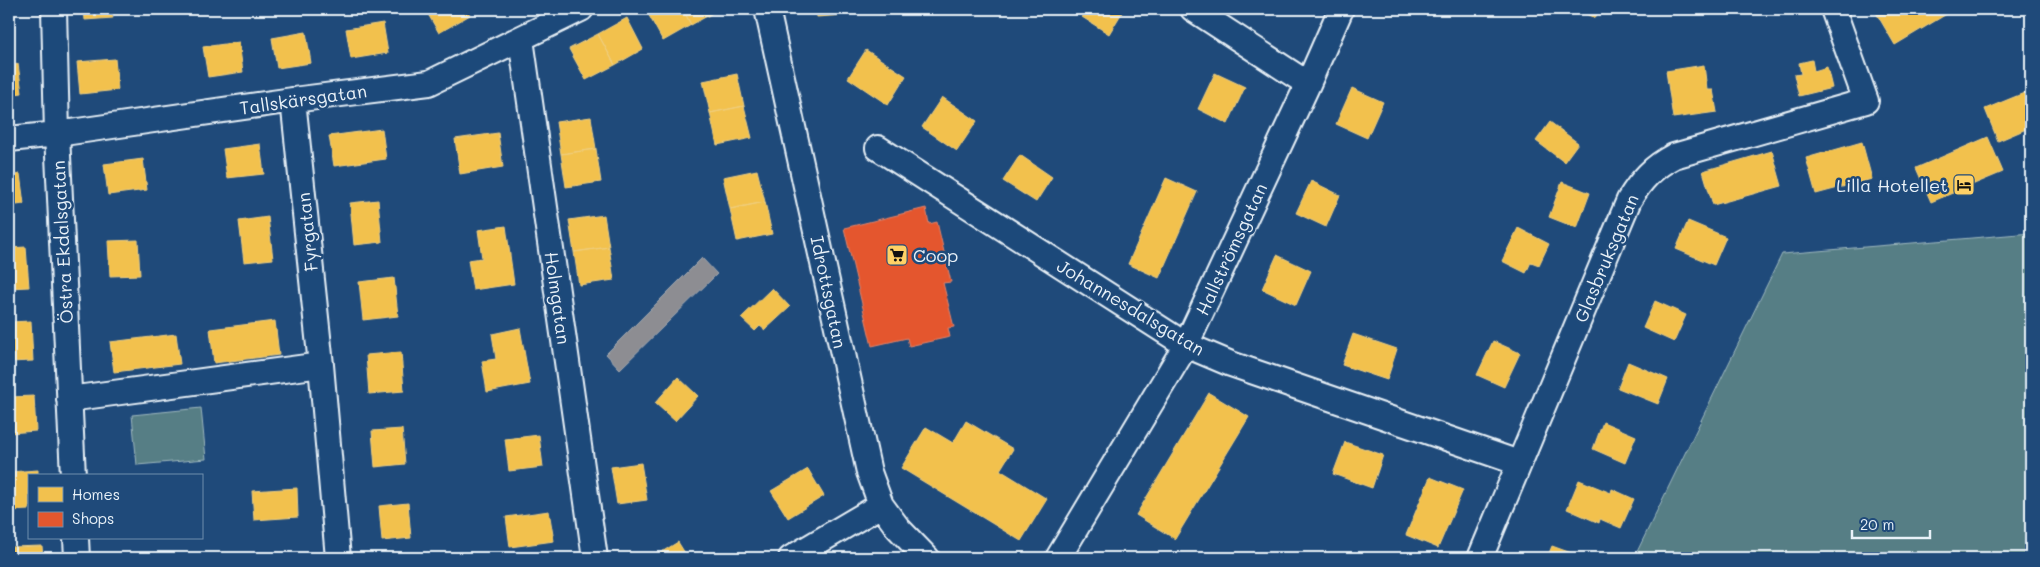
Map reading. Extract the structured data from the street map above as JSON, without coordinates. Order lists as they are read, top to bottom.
{
  "streets": {
    "street": [
      "Tallskärsgatan",
      "Fyrgatan",
      "Östra Ekdalsgatan",
      "Hallströmsgatan",
      "Glasbruksgatan",
      "Idrottsgatan",
      "Holmgatan",
      "Johannesdalsgatan"
    ]
  },
  "crossings": [
    ["Tallskärsgatan", "Fyrgatan"],
    ["Tallskärsgatan", "Östra Ekdalsgatan"],
    ["Tallskärsgatan", "Holmgatan"],
    ["Hallströmsgatan", "Johannesdalsgatan"],
    ["Glasbruksgatan", "Johannesdalsgatan"]
  ],
  "places": {
    "hotel": ["Lilla Hotellet"],
    "supermarket": ["Coop"]
  },
  "legend": ["Homes", "Shops"],
  "scale_bar": "20 m"
}
